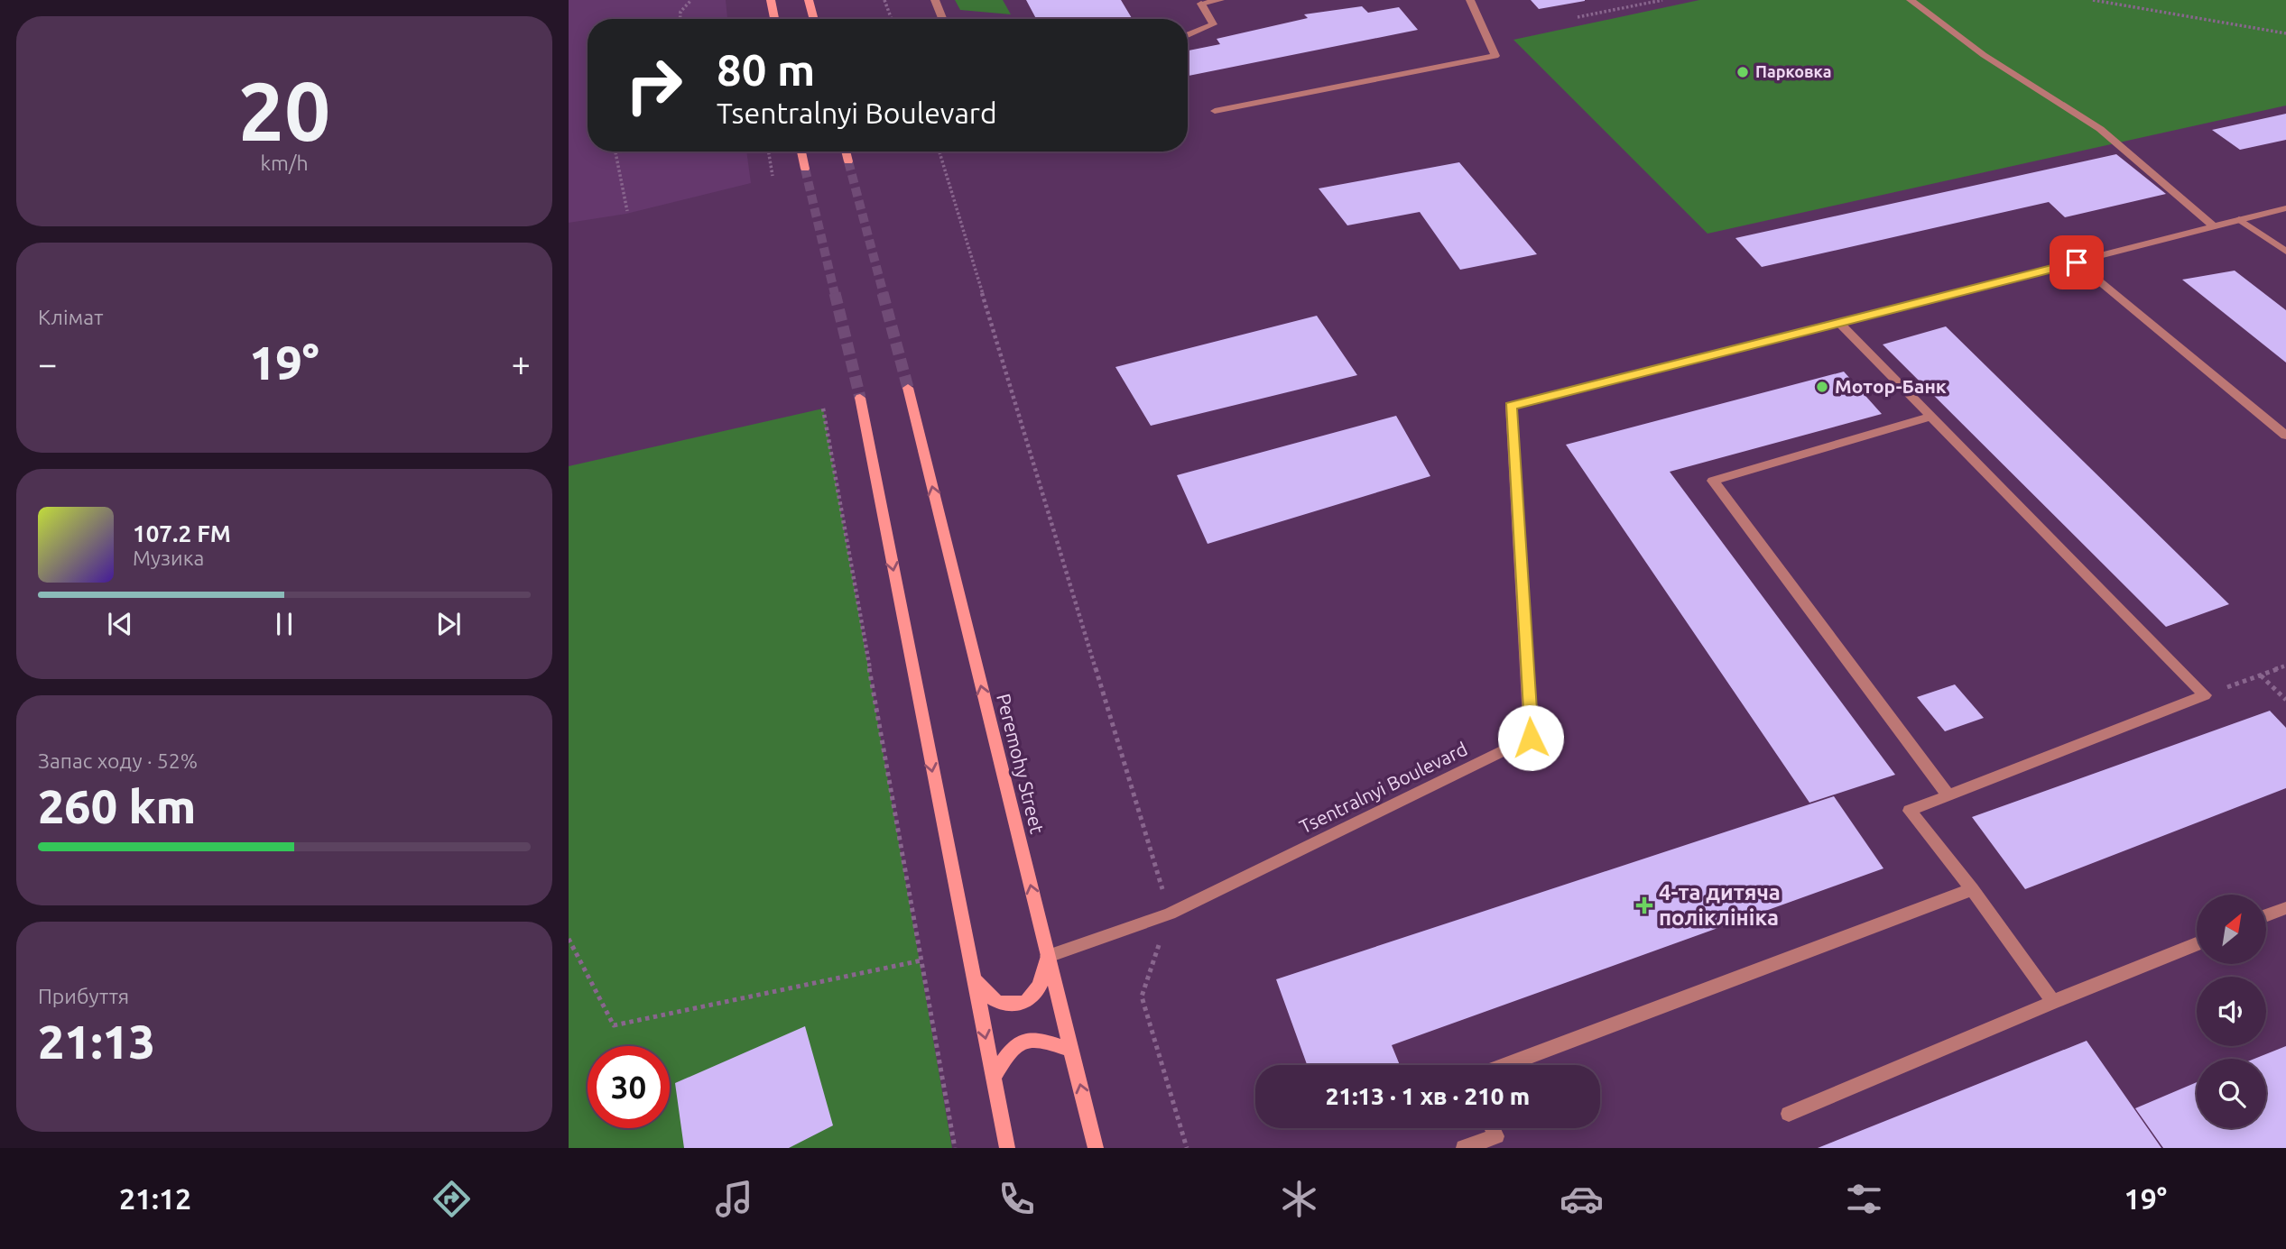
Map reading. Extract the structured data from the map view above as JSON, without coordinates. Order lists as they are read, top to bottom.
{
  "streets": {
    "main road": ["Peremohy Street"],
    "street": ["Tsentralnyi Boulevard"]
  },
  "crossings": [
    ["Peremohy Street", "Tsentralnyi Boulevard"]
  ],
  "places": {
    "other": ["Парковка", "Мотор-Банк"],
    "health": ["4-та дитяча поліклініка"]
  },
  "north": "top right",
  "page": {
    "tile": [
      ["20", "km/h"],
      "Клімат",
      ["Запас ходу · 52%", "260 km"],
      ["Прибуття", "21:13"]
    ],
    "turn": ["80 m", "Tsentralnyi Boulevard"],
    "heat": ["−", "19°", "+"],
    "song": ["107.2 FM", "Музика"],
    "limit": "30",
    "trip": "21:13 · 1 хв · 210 m",
    "tabs": ["21:12", "19°"]
  }
}
